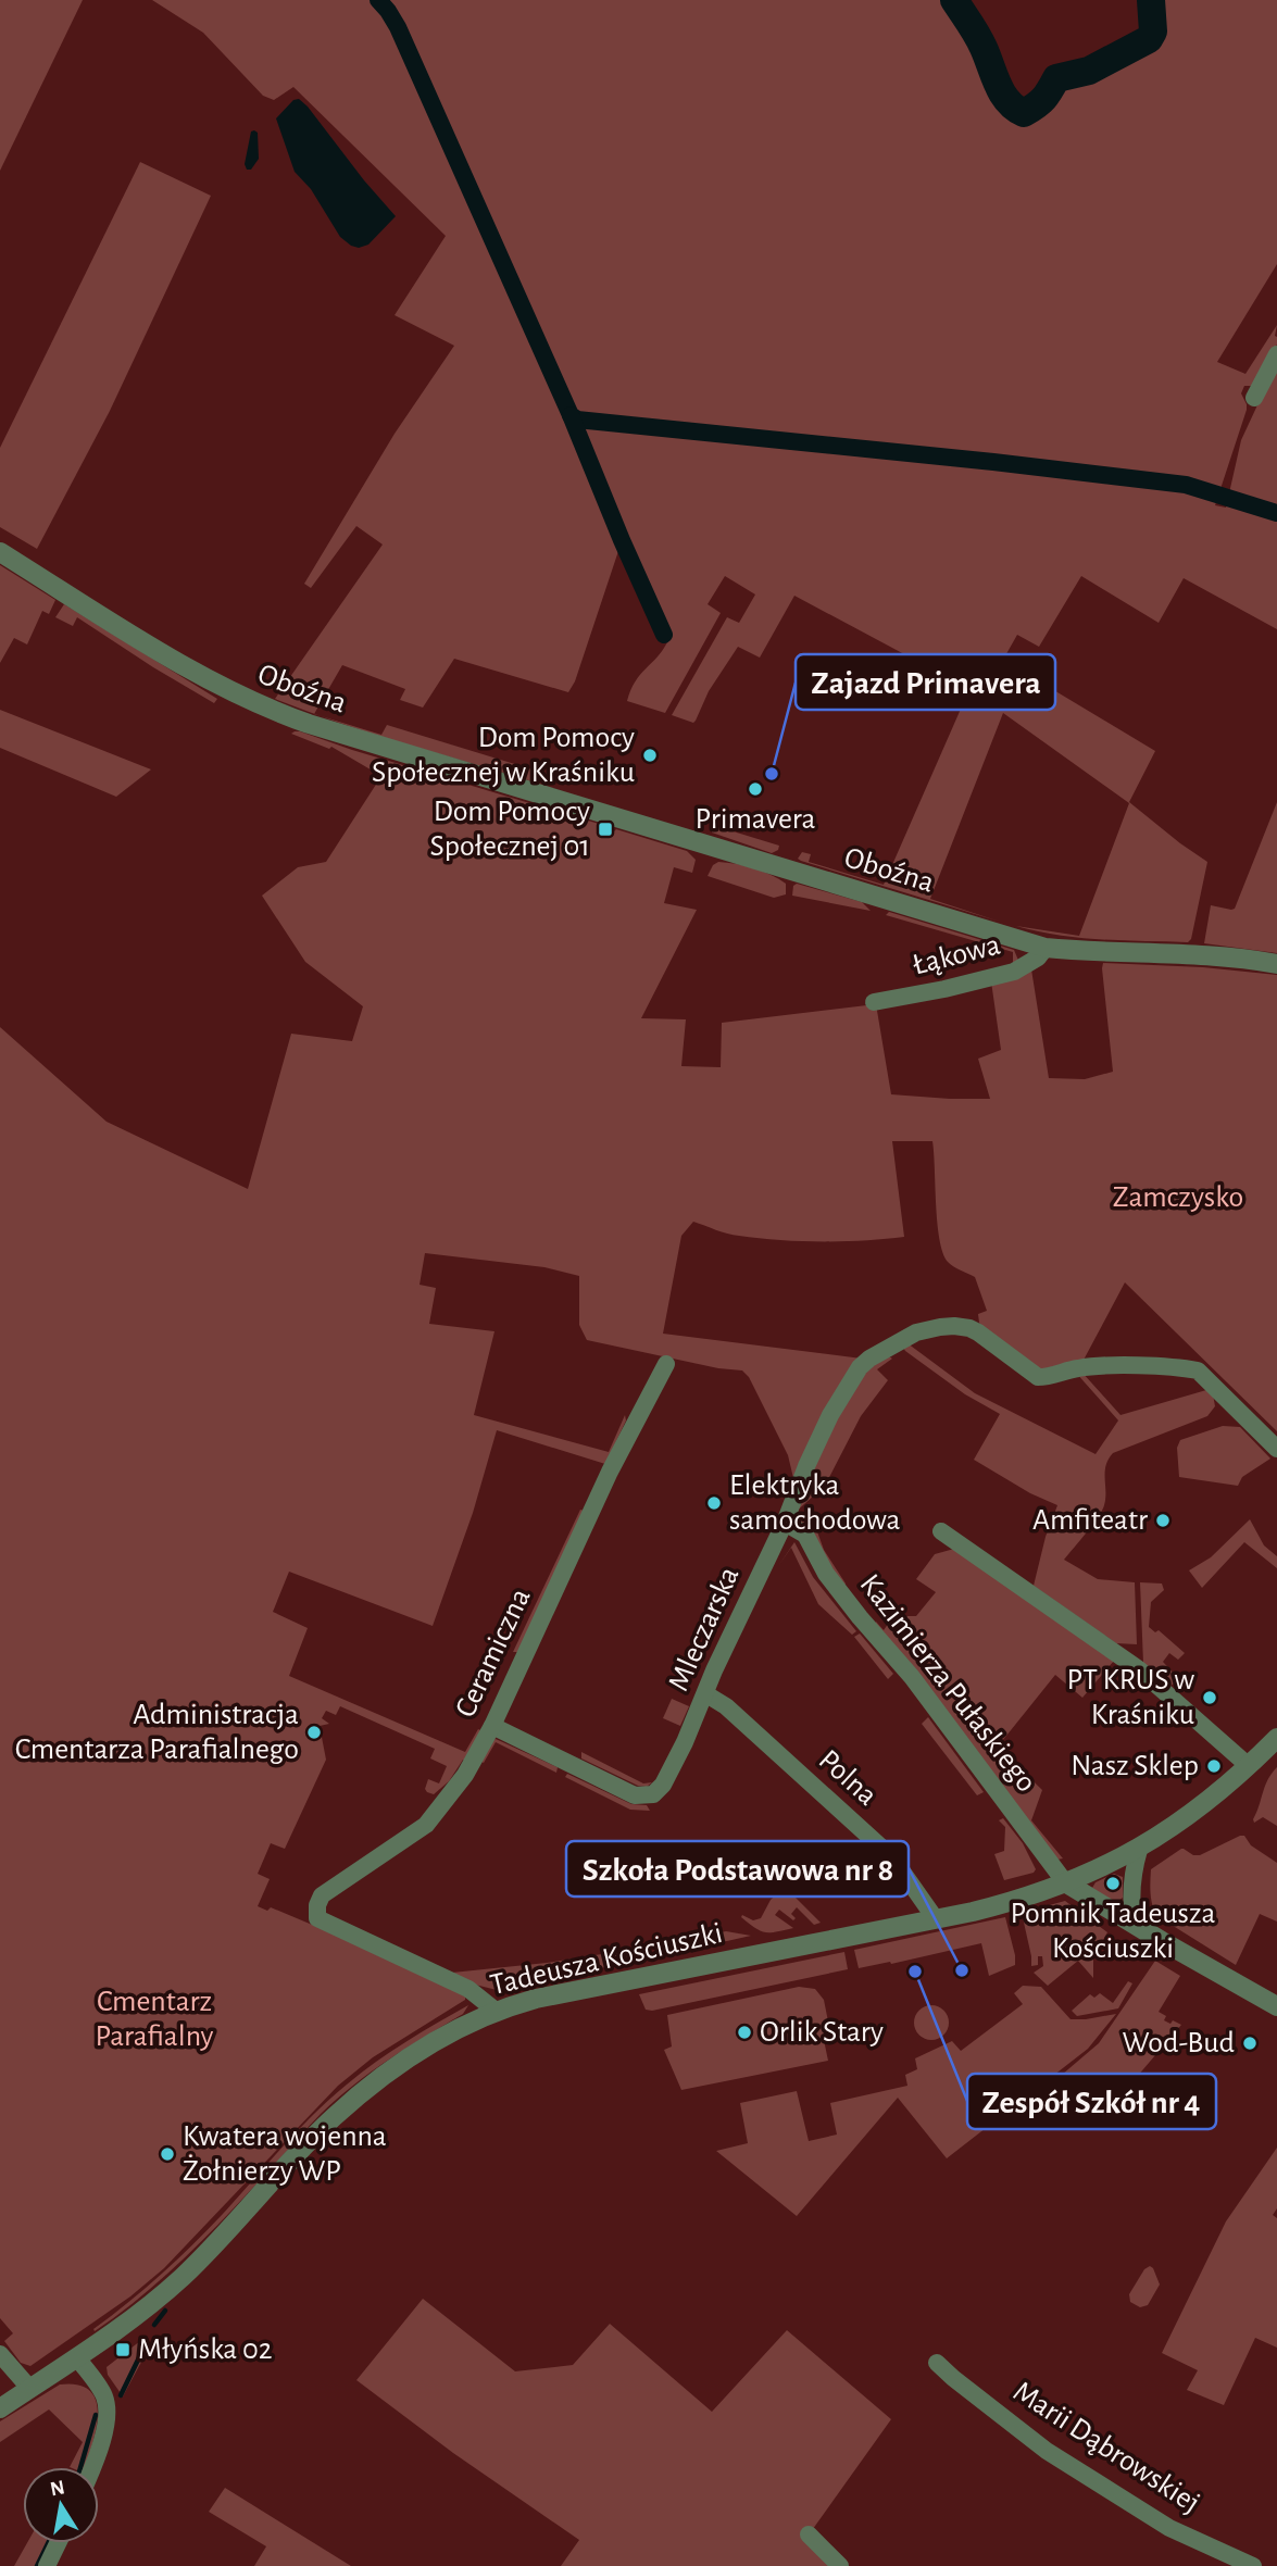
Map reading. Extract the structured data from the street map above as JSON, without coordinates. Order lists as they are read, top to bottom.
{
  "streets": {
    "street": [
      "Oboźna",
      "Łąkowa",
      "Mleczarska",
      "Ceramiczna",
      "Kazimierza Pułaskiego",
      "Polna",
      "Tadeusza Kościuszki",
      "Marii Dąbrowskiej"
    ]
  },
  "crossings": [
    ["Oboźna", "Łąkowa"],
    ["Mleczarska", "Ceramiczna"],
    ["Mleczarska", "Kazimierza Pułaskiego"],
    ["Mleczarska", "Polna"],
    ["Ceramiczna", "Tadeusza Kościuszki"],
    ["Kazimierza Pułaskiego", "Tadeusza Kościuszki"],
    ["Polna", "Tadeusza Kościuszki"]
  ],
  "parks": ["Zamczysko", "Cmentarz Parafialny"],
  "places": {
    "other": [
      "Dom Pomocy Społecznej w Kraśniku",
      "Zajazd Primavera",
      "Primavera",
      "Elektryka samochodowa",
      "Amfiteatr",
      "PT KRUS w Kraśniku",
      "Administracja Cmentarza Parafialnego",
      "Nasz Sklep",
      "Pomnik Tadeusza Kościuszki",
      "Szkoła Podstawowa nr 8",
      "Zespół Szkół nr 4",
      "Orlik Stary",
      "Wod-Bud",
      "Kwatera wojenna Żołnierzy WP"
    ],
    "transit": ["Dom Pomocy Społecznej 01", "Młyńska 02"]
  },
  "north": "top"
}
